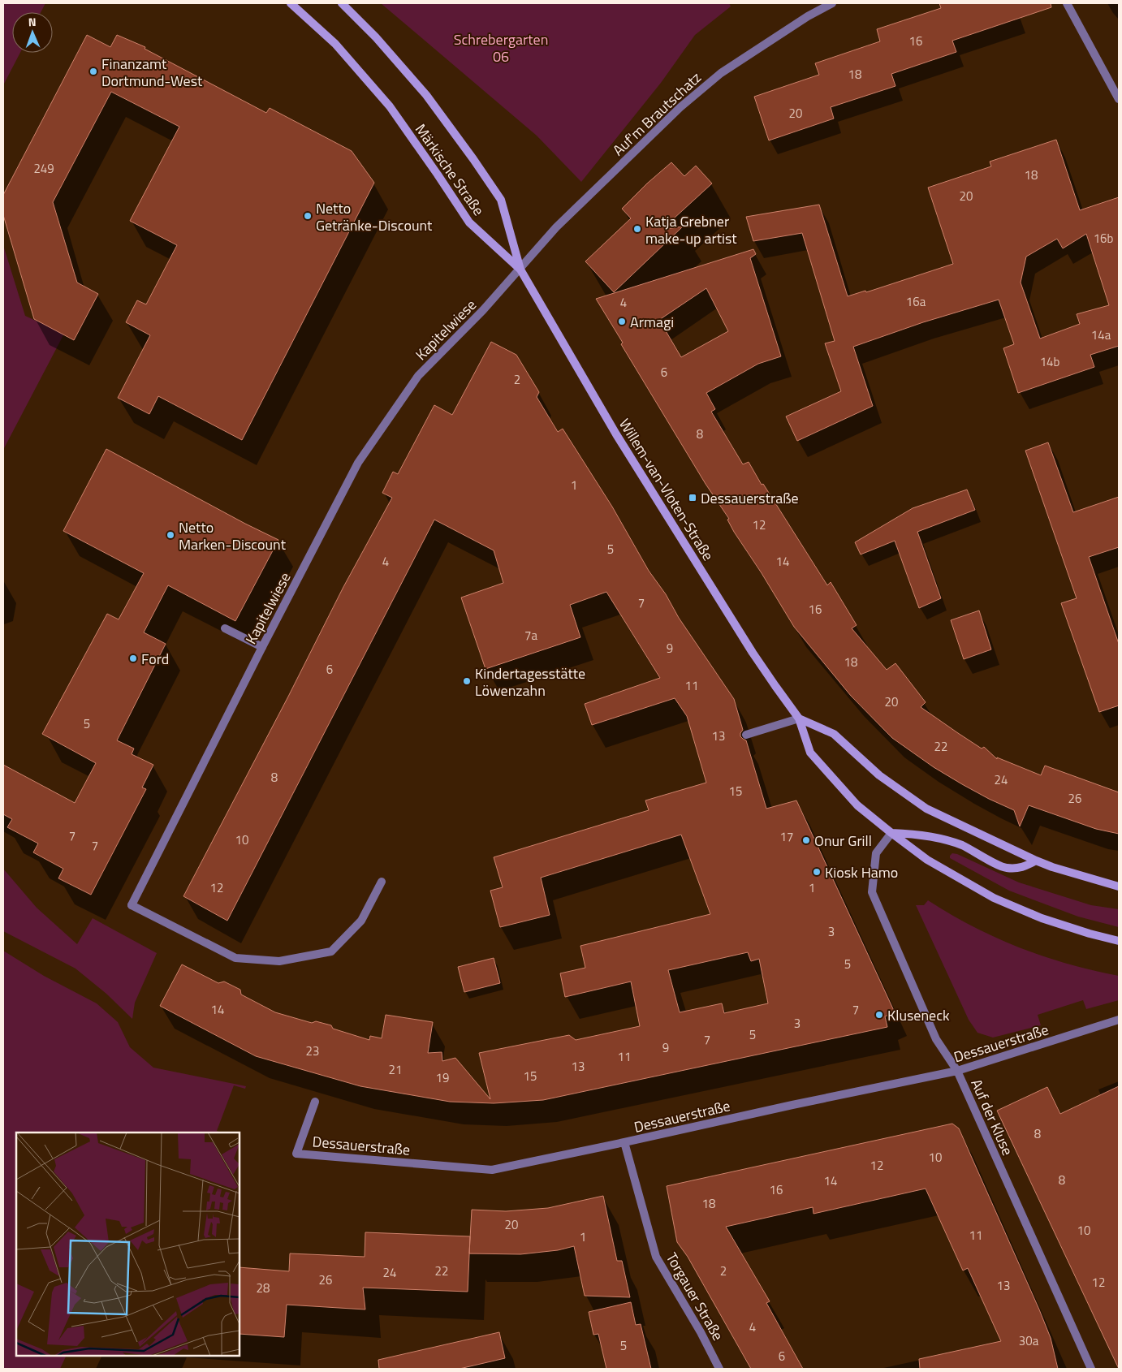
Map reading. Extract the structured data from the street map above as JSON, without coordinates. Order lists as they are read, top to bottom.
{
  "streets": {
    "main road": ["Märkische Straße", "Willem-van-Vloten-Straße"],
    "street": [
      "Auf'm Brautschatz",
      "Kapitelwiese",
      "Dessauerstraße",
      "Auf der Kluse",
      "Torgauer Straße"
    ]
  },
  "crossings": [
    ["Auf'm Brautschatz", "Märkische Straße"],
    ["Auf'm Brautschatz", "Kapitelwiese"],
    ["Auf'm Brautschatz", "Willem-van-Vloten-Straße"],
    ["Märkische Straße", "Kapitelwiese"],
    ["Märkische Straße", "Willem-van-Vloten-Straße"],
    ["Kapitelwiese", "Willem-van-Vloten-Straße"],
    ["Willem-van-Vloten-Straße", "Auf der Kluse"],
    ["Dessauerstraße", "Auf der Kluse"],
    ["Dessauerstraße", "Torgauer Straße"]
  ],
  "parks": ["Schrebergarten 06"],
  "places": {
    "other": [
      "Finanzamt Dortmund-West",
      "Netto Getränke-Discount",
      "Katja Grebner make-up artist",
      "Armagi",
      "Netto Marken-Discount",
      "Ford",
      "Kindertagesstätte Löwenzahn",
      "Onur Grill",
      "Kiosk Hamo",
      "Kluseneck"
    ],
    "transit": ["Dessauerstraße"]
  },
  "house_numbers": [
    "16",
    "18",
    "20",
    "249",
    "18",
    "20",
    "16b",
    "16a",
    "4",
    "14a",
    "14b",
    "6",
    "2",
    "8",
    "1",
    "12",
    "5",
    "4",
    "14",
    "7",
    "16",
    "7a",
    "9",
    "18",
    "6",
    "11",
    "20",
    "5",
    "13",
    "22",
    "8",
    "24",
    "15",
    "26",
    "7",
    "17",
    "10",
    "7",
    "12",
    "1",
    "3",
    "5",
    "14",
    "7",
    "3",
    "5",
    "7",
    "9",
    "23",
    "11",
    "13",
    "21",
    "15",
    "19",
    "8",
    "10",
    "12",
    "8",
    "14",
    "16",
    "18",
    "20",
    "10",
    "11",
    "1",
    "22",
    "2",
    "24",
    "26",
    "12",
    "13",
    "28",
    "4",
    "30a",
    "5",
    "6"
  ],
  "north": "top"
}
